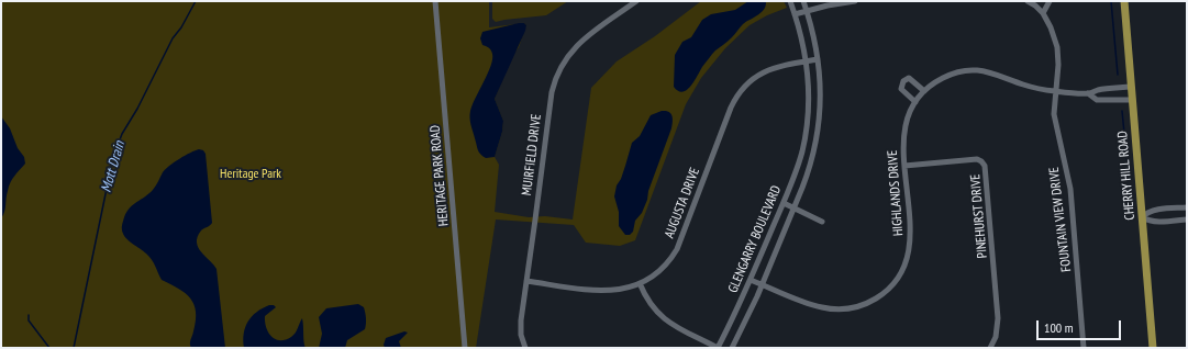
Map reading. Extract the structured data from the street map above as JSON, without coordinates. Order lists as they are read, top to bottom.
{
  "streets": {
    "main road": ["CHERRY HILL ROAD"],
    "street": [
      "MUIRFIELD DRIVE",
      "HERITAGE PARK ROAD",
      "HIGHLANDS DRIVE",
      "AUGUSTA DRIVE",
      "PINEHURST DRIVE",
      "FOUNTAIN VIEW DRIVE",
      "GLENGARRY BOULEVARD"
    ]
  },
  "crossings": [
    ["MUIRFIELD DRIVE", "AUGUSTA DRIVE"],
    ["CHERRY HILL ROAD", "HIGHLANDS DRIVE"],
    ["HIGHLANDS DRIVE", "PINEHURST DRIVE"],
    ["HIGHLANDS DRIVE", "FOUNTAIN VIEW DRIVE"],
    ["HIGHLANDS DRIVE", "GLENGARRY BOULEVARD"],
    ["AUGUSTA DRIVE", "GLENGARRY BOULEVARD"]
  ],
  "water": ["Mott Drain"],
  "parks": ["Heritage Park"],
  "scale_bar": "100 m"
}
